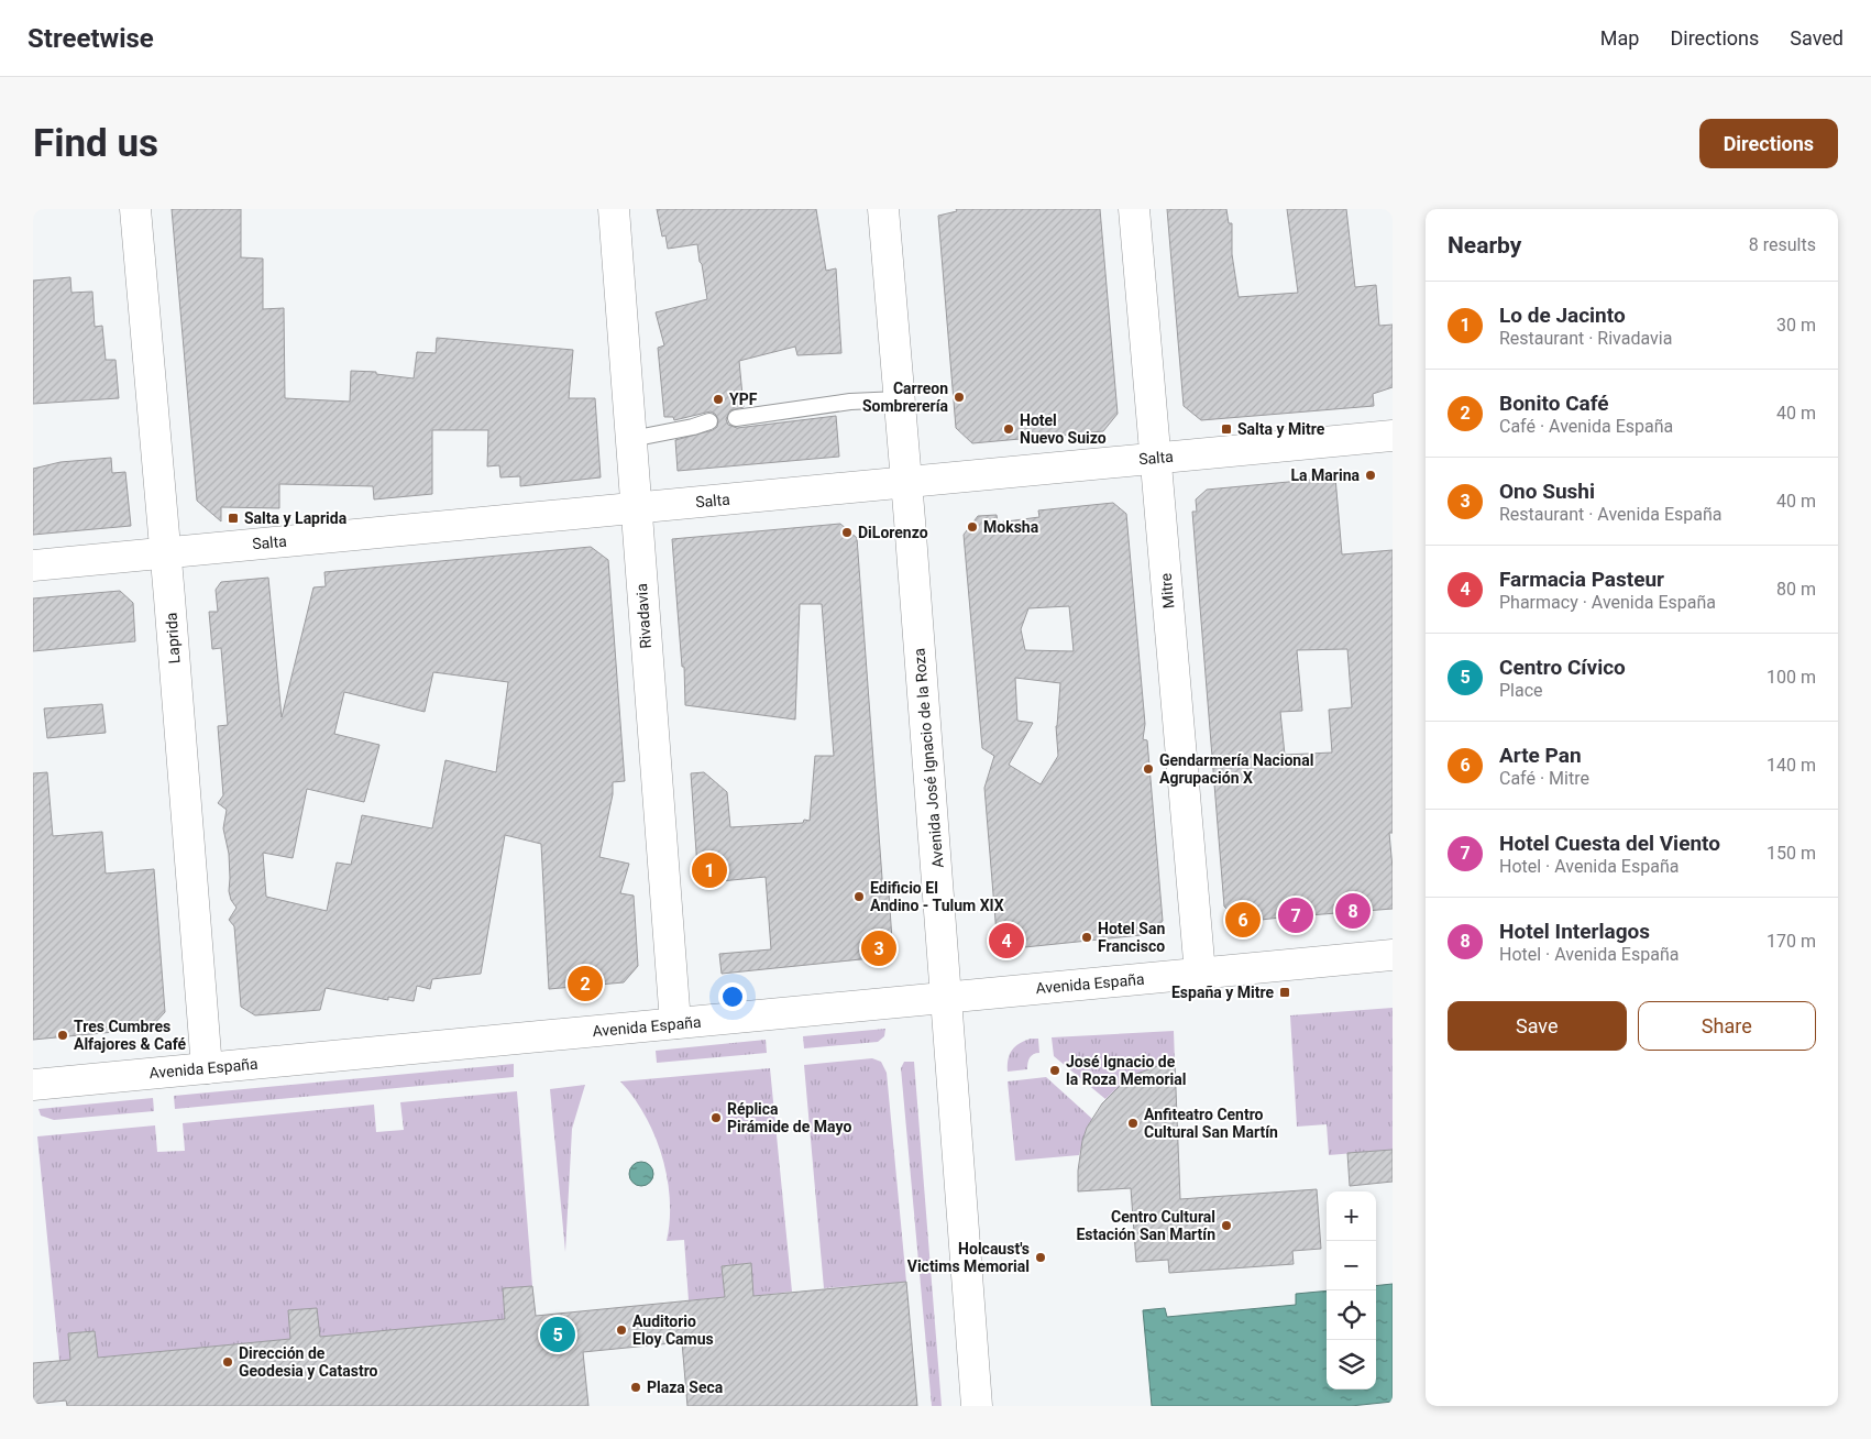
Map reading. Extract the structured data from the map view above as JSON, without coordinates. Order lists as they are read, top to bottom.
{
  "streets": {
    "main road": [
      "Salta",
      "Mitre",
      "Rivadavia",
      "Laprida",
      "Avenida José Ignacio de la Roza",
      "Avenida España"
    ]
  },
  "crossings": [
    ["Salta", "Mitre"],
    ["Salta", "Rivadavia"],
    ["Salta", "Laprida"],
    ["Salta", "Avenida José Ignacio de la Roza"],
    ["Mitre", "Avenida España"],
    ["Rivadavia", "Avenida España"],
    ["Laprida", "Avenida España"],
    ["Avenida José Ignacio de la Roza", "Avenida España"]
  ],
  "places": {
    "other": [
      "Carreon Sombrerería",
      "YPF",
      "Hotel Nuevo Suizo",
      "La Marina",
      "Moksha",
      "DiLorenzo",
      "Gendarmería Nacional Agrupación X",
      "Edificio El Andino - Tulum XIX",
      "Hotel San Francisco",
      "Tres Cumbres Alfajores & Café",
      "José Ignacio de la Roza Memorial",
      "Réplica Pirámide de Mayo",
      "Anfiteatro Centro Cultural San Martín",
      "Centro Cultural Estación San Martín",
      "Holcaust's Victims Memorial",
      "Auditorio Eloy Camus",
      "Dirección de Geodesia y Catastro",
      "Plaza Seca"
    ],
    "transit": ["Salta y Mitre", "Salta y Laprida", "España y Mitre"]
  },
  "page": {
    "header": "Streetwise",
    "nav": ["Map", "Directions", "Saved"],
    "buttons": [
      "Directions",
      ["Save", "Share"]
    ],
    "title": "Find us",
    "heading": ["Nearby", "8 results"],
    "list": [
      {
        "mark": "1",
        "name": "Lo de Jacinto",
        "note": "Restaurant · Rivadavia",
        "value": "30 m"
      },
      {
        "mark": "2",
        "name": "Bonito Café",
        "note": "Café · Avenida España",
        "value": "40 m"
      },
      {
        "mark": "3",
        "name": "Ono Sushi",
        "note": "Restaurant · Avenida España",
        "value": "40 m"
      },
      {
        "mark": "4",
        "name": "Farmacia Pasteur",
        "note": "Pharmacy · Avenida España",
        "value": "80 m"
      },
      {
        "mark": "5",
        "name": "Centro Cívico",
        "note": "Place",
        "value": "100 m"
      },
      {
        "mark": "6",
        "name": "Arte Pan",
        "note": "Café · Mitre",
        "value": "140 m"
      },
      {
        "mark": "7",
        "name": "Hotel Cuesta del Viento",
        "note": "Hotel · Avenida España",
        "value": "150 m"
      },
      {
        "mark": "8",
        "name": "Hotel Interlagos",
        "note": "Hotel · Avenida España",
        "value": "170 m"
      }
    ],
    "pins": [
      "1",
      "8",
      "7",
      "6",
      "4",
      "3",
      "2",
      "5"
    ],
    "map_buttons": ["+", "−"]
  }
}
